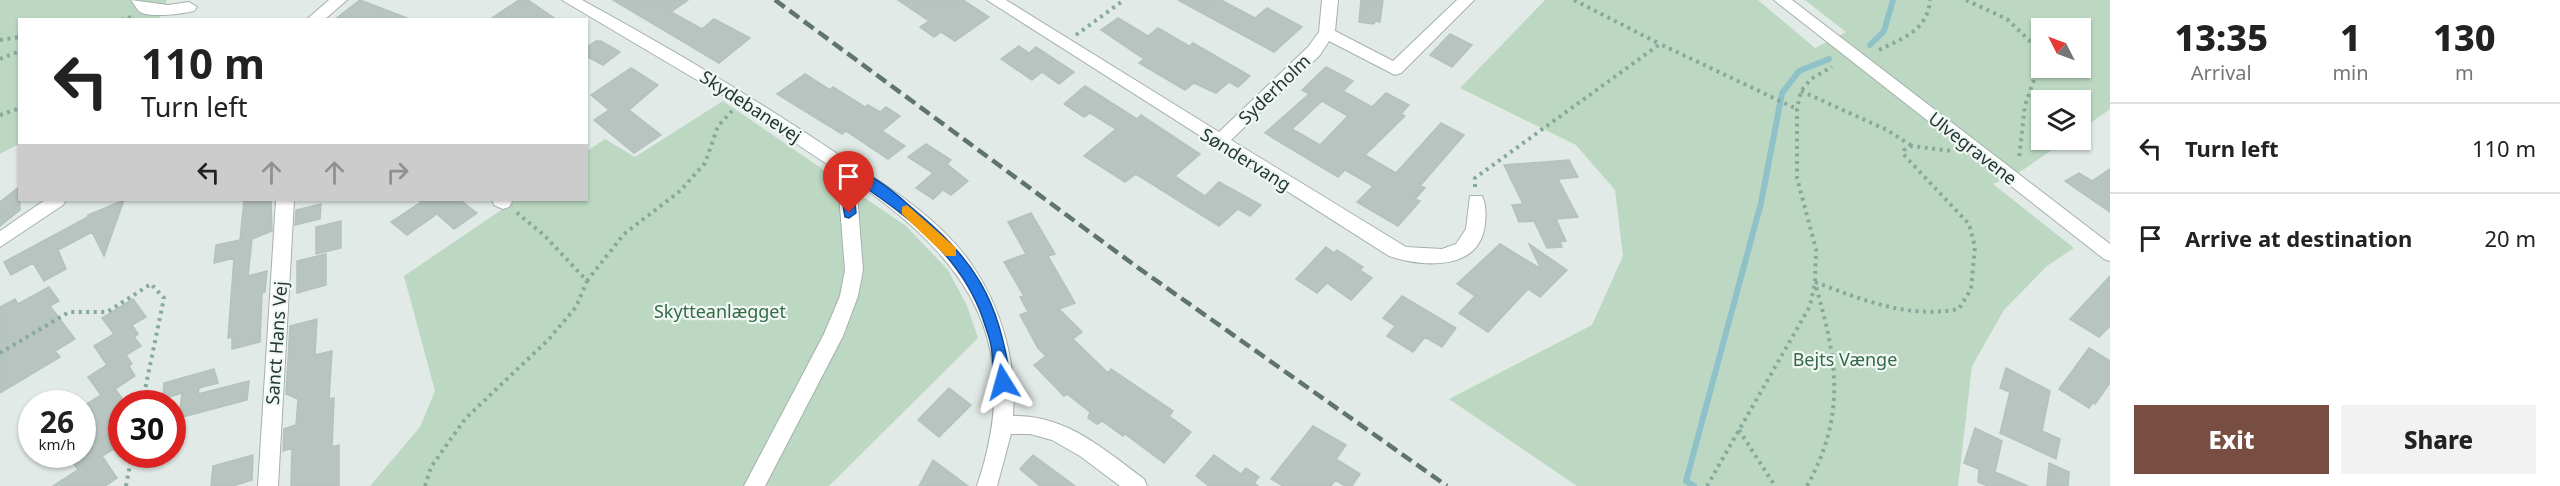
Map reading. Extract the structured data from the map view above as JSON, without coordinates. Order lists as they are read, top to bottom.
{
  "streets": {
    "street": [
      "Syderholm",
      "Skydebanevej",
      "Ulvegravene",
      "Søndervang",
      "Sanct Hans Vej"
    ]
  },
  "crossings": [
    ["Syderholm", "Søndervang"]
  ],
  "parks": ["Skytteanlægget", "Bejts Vænge"],
  "north": "top left",
  "page": {
    "eta": [
      "13:35",
      "Arrival",
      "1",
      "min",
      "130",
      "m"
    ],
    "turn": ["110 m", "Turn left"],
    "list": [
      {
        "name": "Turn left",
        "value": "110 m"
      },
      {
        "name": "Arrive at destination",
        "value": "20 m"
      }
    ],
    "speed": "26 km/h",
    "limit": "30",
    "buttons": ["Exit", "Share"]
  }
}
